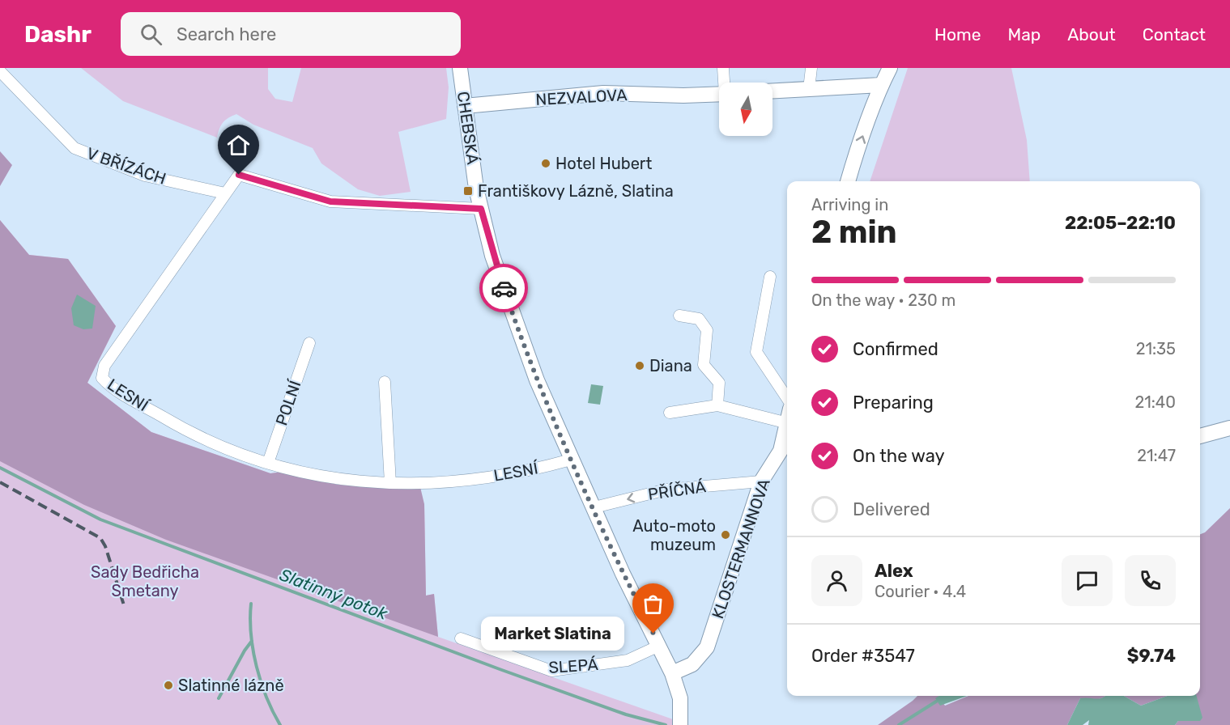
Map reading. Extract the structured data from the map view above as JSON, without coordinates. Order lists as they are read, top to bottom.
{
  "streets": {
    "street": [
      "NEZVALOVA",
      "CHEBSKÁ",
      "V BŘÍZÁCH",
      "LESNÍ",
      "POLNÍ",
      "PŘÍČNÁ",
      "KLOSTERMANNOVA",
      "SLEPÁ"
    ]
  },
  "crossings": [
    ["NEZVALOVA", "CHEBSKÁ"],
    ["CHEBSKÁ", "LESNÍ"],
    ["CHEBSKÁ", "PŘÍČNÁ"],
    ["CHEBSKÁ", "KLOSTERMANNOVA"],
    ["CHEBSKÁ", "SLEPÁ"],
    ["V BŘÍZÁCH", "LESNÍ"],
    ["LESNÍ", "POLNÍ"],
    ["PŘÍČNÁ", "KLOSTERMANNOVA"]
  ],
  "water": ["Slatinný potok"],
  "parks": ["Sady Bedřicha Smetany"],
  "places": {
    "other": [
      "Hotel Hubert",
      "Diana",
      "Auto-moto muzeum",
      "Market Slatina",
      "Slatinné lázně"
    ],
    "transit": ["Františkovy Lázně, Slatina"]
  },
  "north": "bottom",
  "page": {
    "header": "Dashr",
    "search": "Search here",
    "nav": [
      "Home",
      "Map",
      "About",
      "Contact"
    ],
    "heading": ["2 min", "Arriving in", "22:05–22:10"],
    "panel": [
      "Alex",
      "Courier · 4.4",
      "Order #3547",
      "$9.74"
    ],
    "bar": "On the way · 230 m",
    "list": [
      ["Confirmed", "21:35"],
      ["Preparing", "21:40"],
      ["On the way", "21:47"],
      "Delivered"
    ],
    "bubble": "Market Slatina"
  }
}
